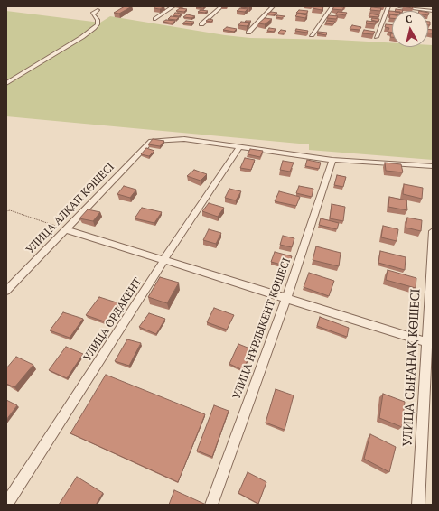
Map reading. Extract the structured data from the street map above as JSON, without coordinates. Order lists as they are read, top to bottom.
{
  "streets": {
    "street": [
      "УЛИЦА АЛҚАП КӨШЕСІ",
      "УЛИЦА ОРДАКЕНТ",
      "УЛИЦА НҰРЛЫКЕНТ КӨШЕСІ",
      "УЛИЦА СЫҒАНАҚ КӨШЕСІ"
    ]
  },
  "crossings": [
    ["УЛИЦА АЛҚАП КӨШЕСІ", "УЛИЦА ОРДАКЕНТ"]
  ],
  "north": "top"
}
